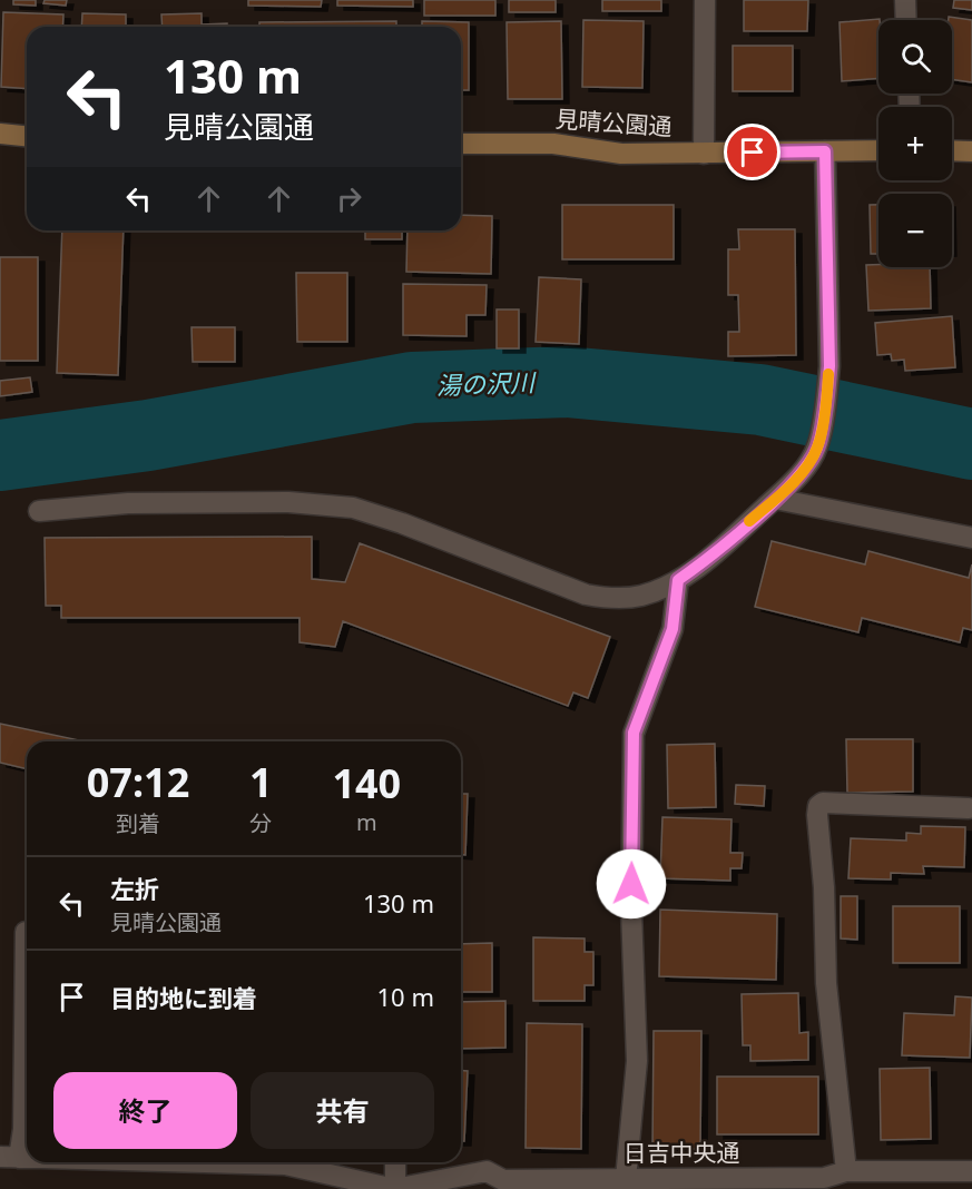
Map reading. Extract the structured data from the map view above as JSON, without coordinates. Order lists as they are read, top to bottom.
{
  "streets": {
    "street": ["見晴公園通", "日吉中央通"]
  },
  "water": ["湯の沢川"],
  "page": {
    "map_buttons": ["+", "−"],
    "turn": ["130 m", "見晴公園通"],
    "eta": [
      "07:12",
      "到着",
      "1",
      "分",
      "140",
      "m"
    ],
    "list": [
      {
        "name": "左折",
        "note": "見晴公園通",
        "value": "130 m"
      },
      {
        "name": "目的地に到着",
        "value": "10 m"
      }
    ],
    "buttons": ["終了", "共有"]
  }
}
